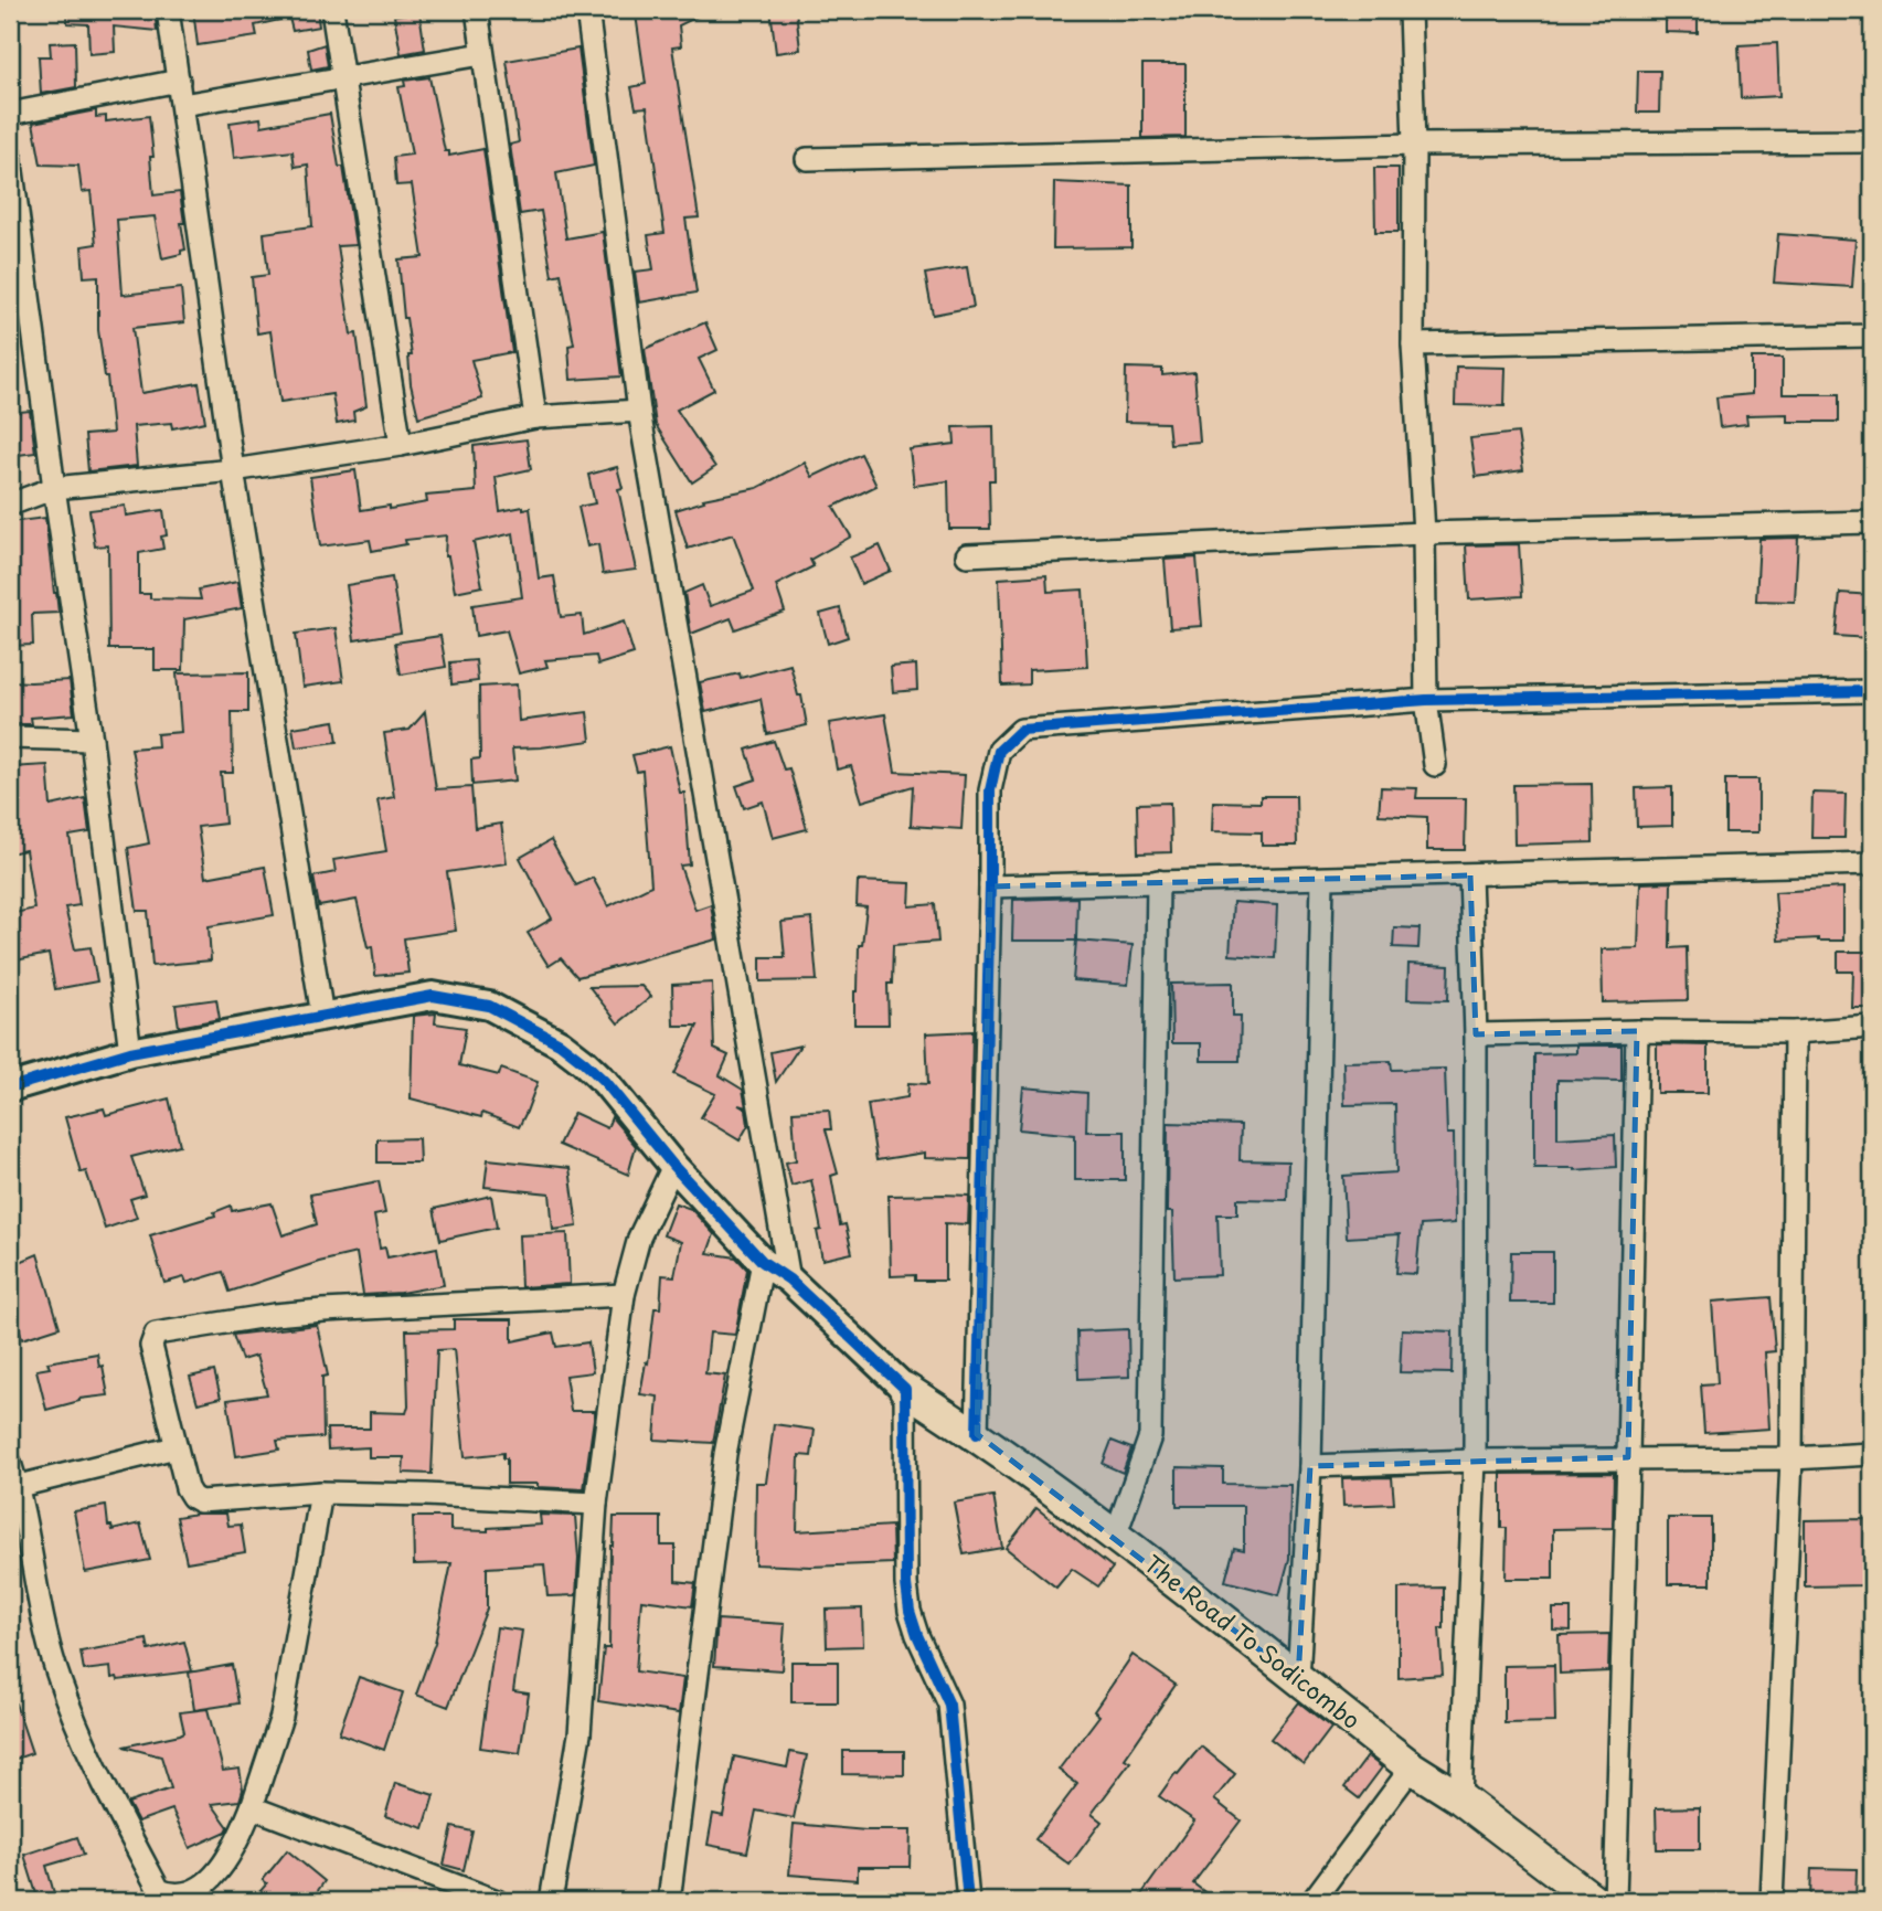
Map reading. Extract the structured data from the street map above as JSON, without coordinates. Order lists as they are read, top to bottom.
{
  "streets": {
    "main road": ["The Road To Sodicombo"]
  }
}
